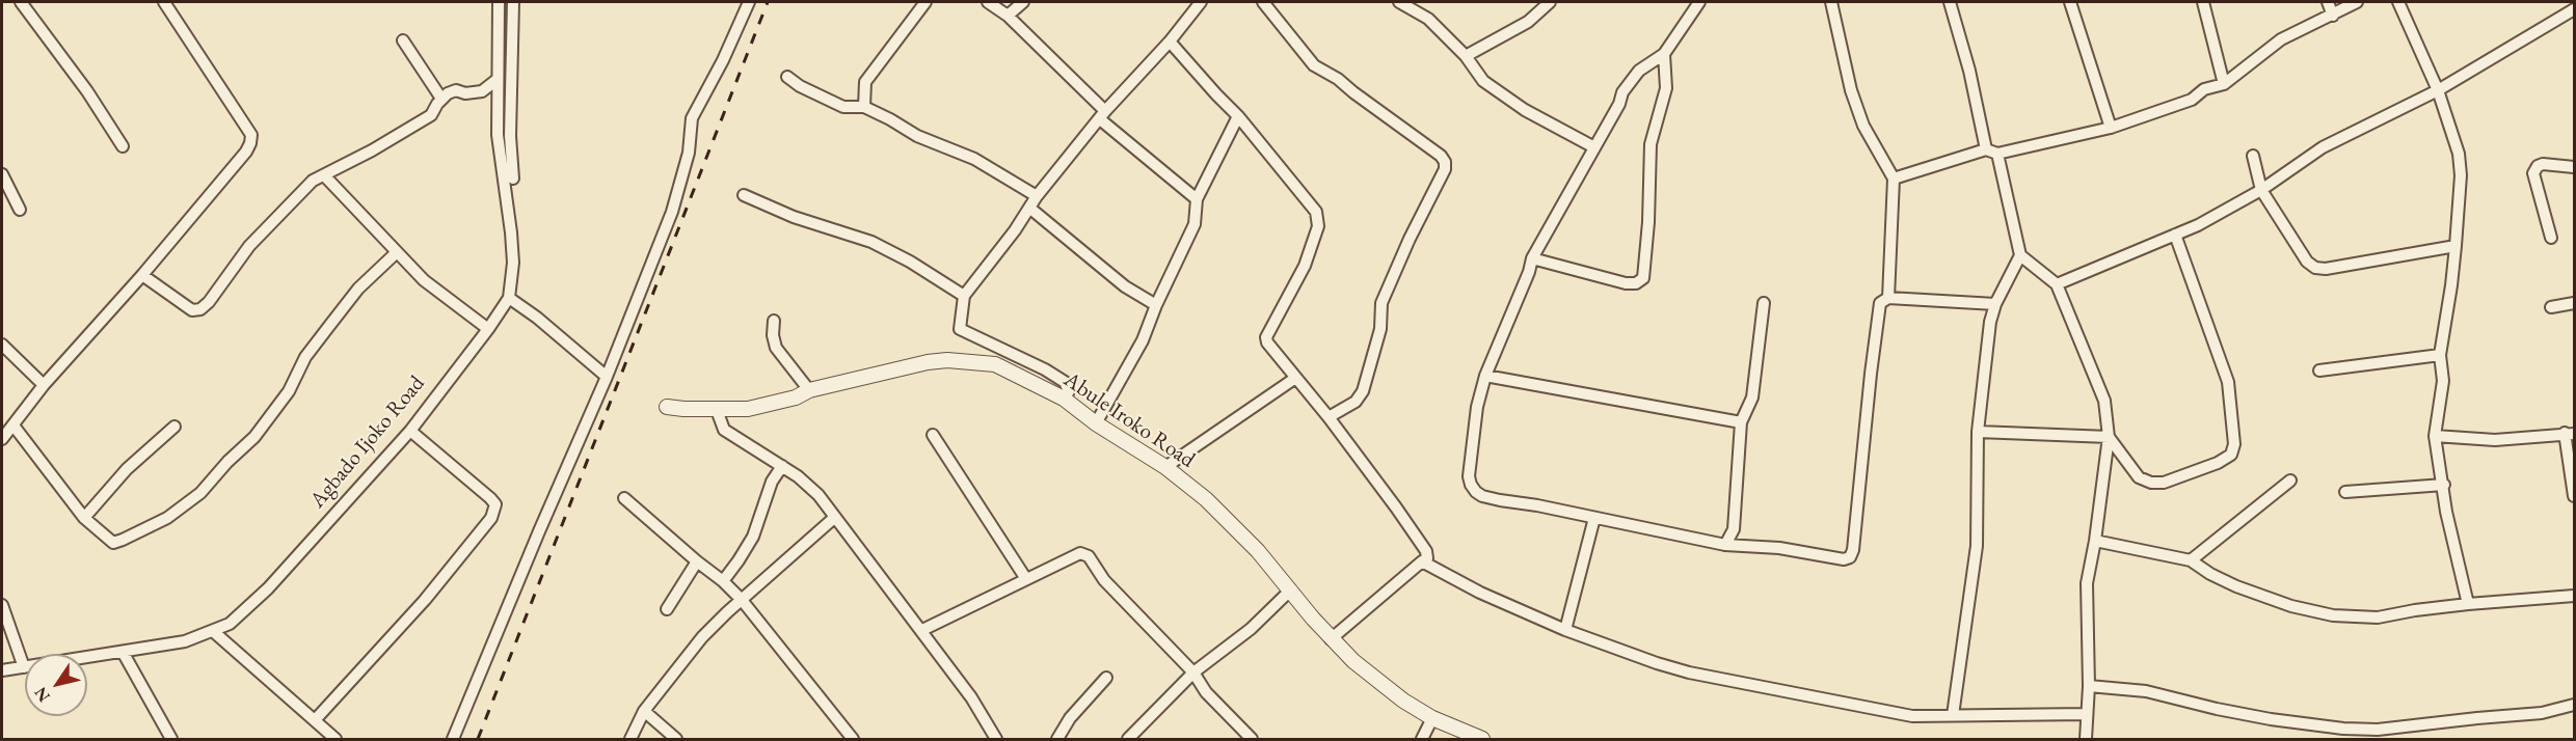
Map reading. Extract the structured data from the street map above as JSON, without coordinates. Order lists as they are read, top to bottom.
{
  "streets": {
    "street": ["Abule Iroko Road", "Agbado Ijoko Road"]
  },
  "north": "bottom left"
}
